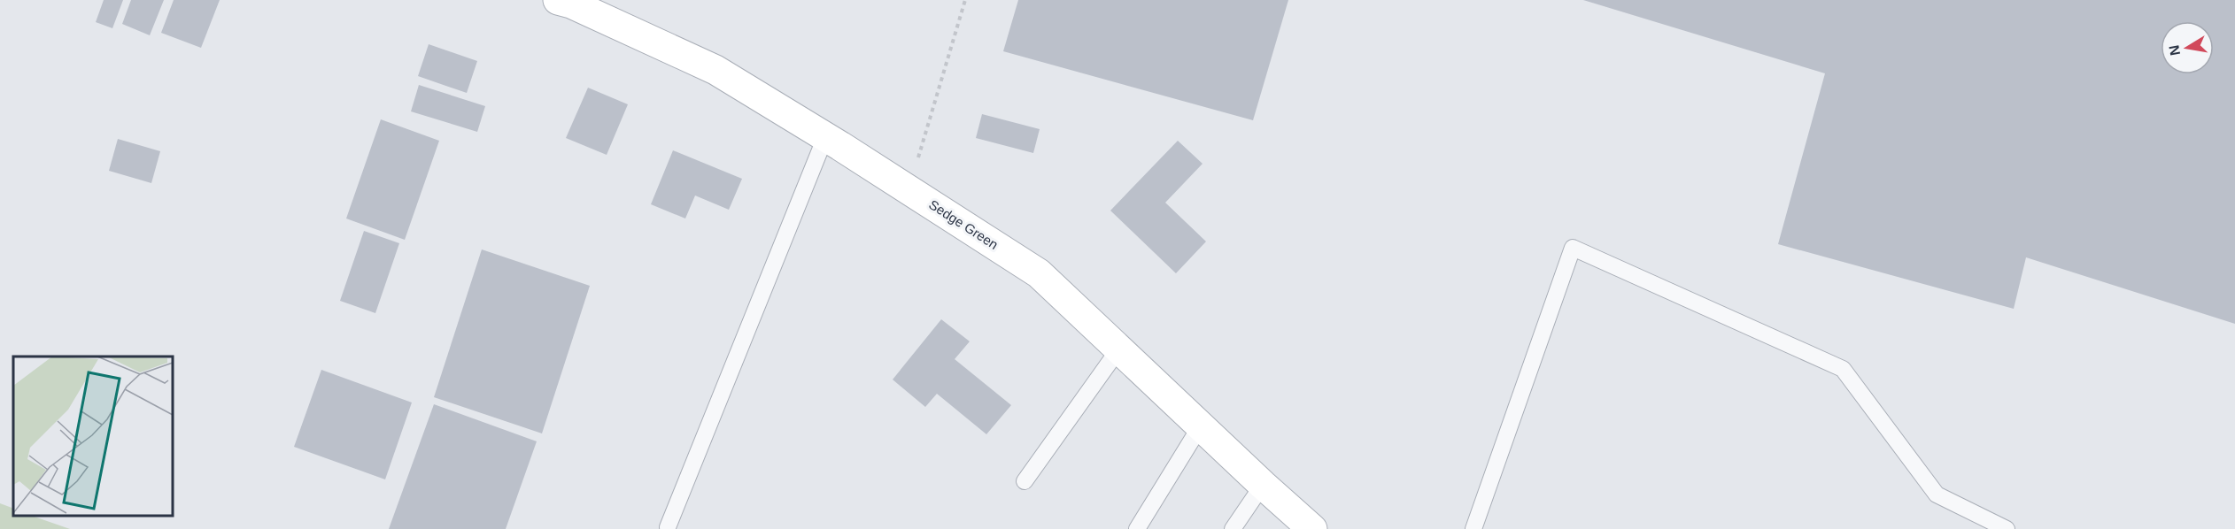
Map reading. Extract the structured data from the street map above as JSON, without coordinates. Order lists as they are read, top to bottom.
{
  "streets": {
    "street": ["Sedge Green"]
  },
  "north": "left"
}
